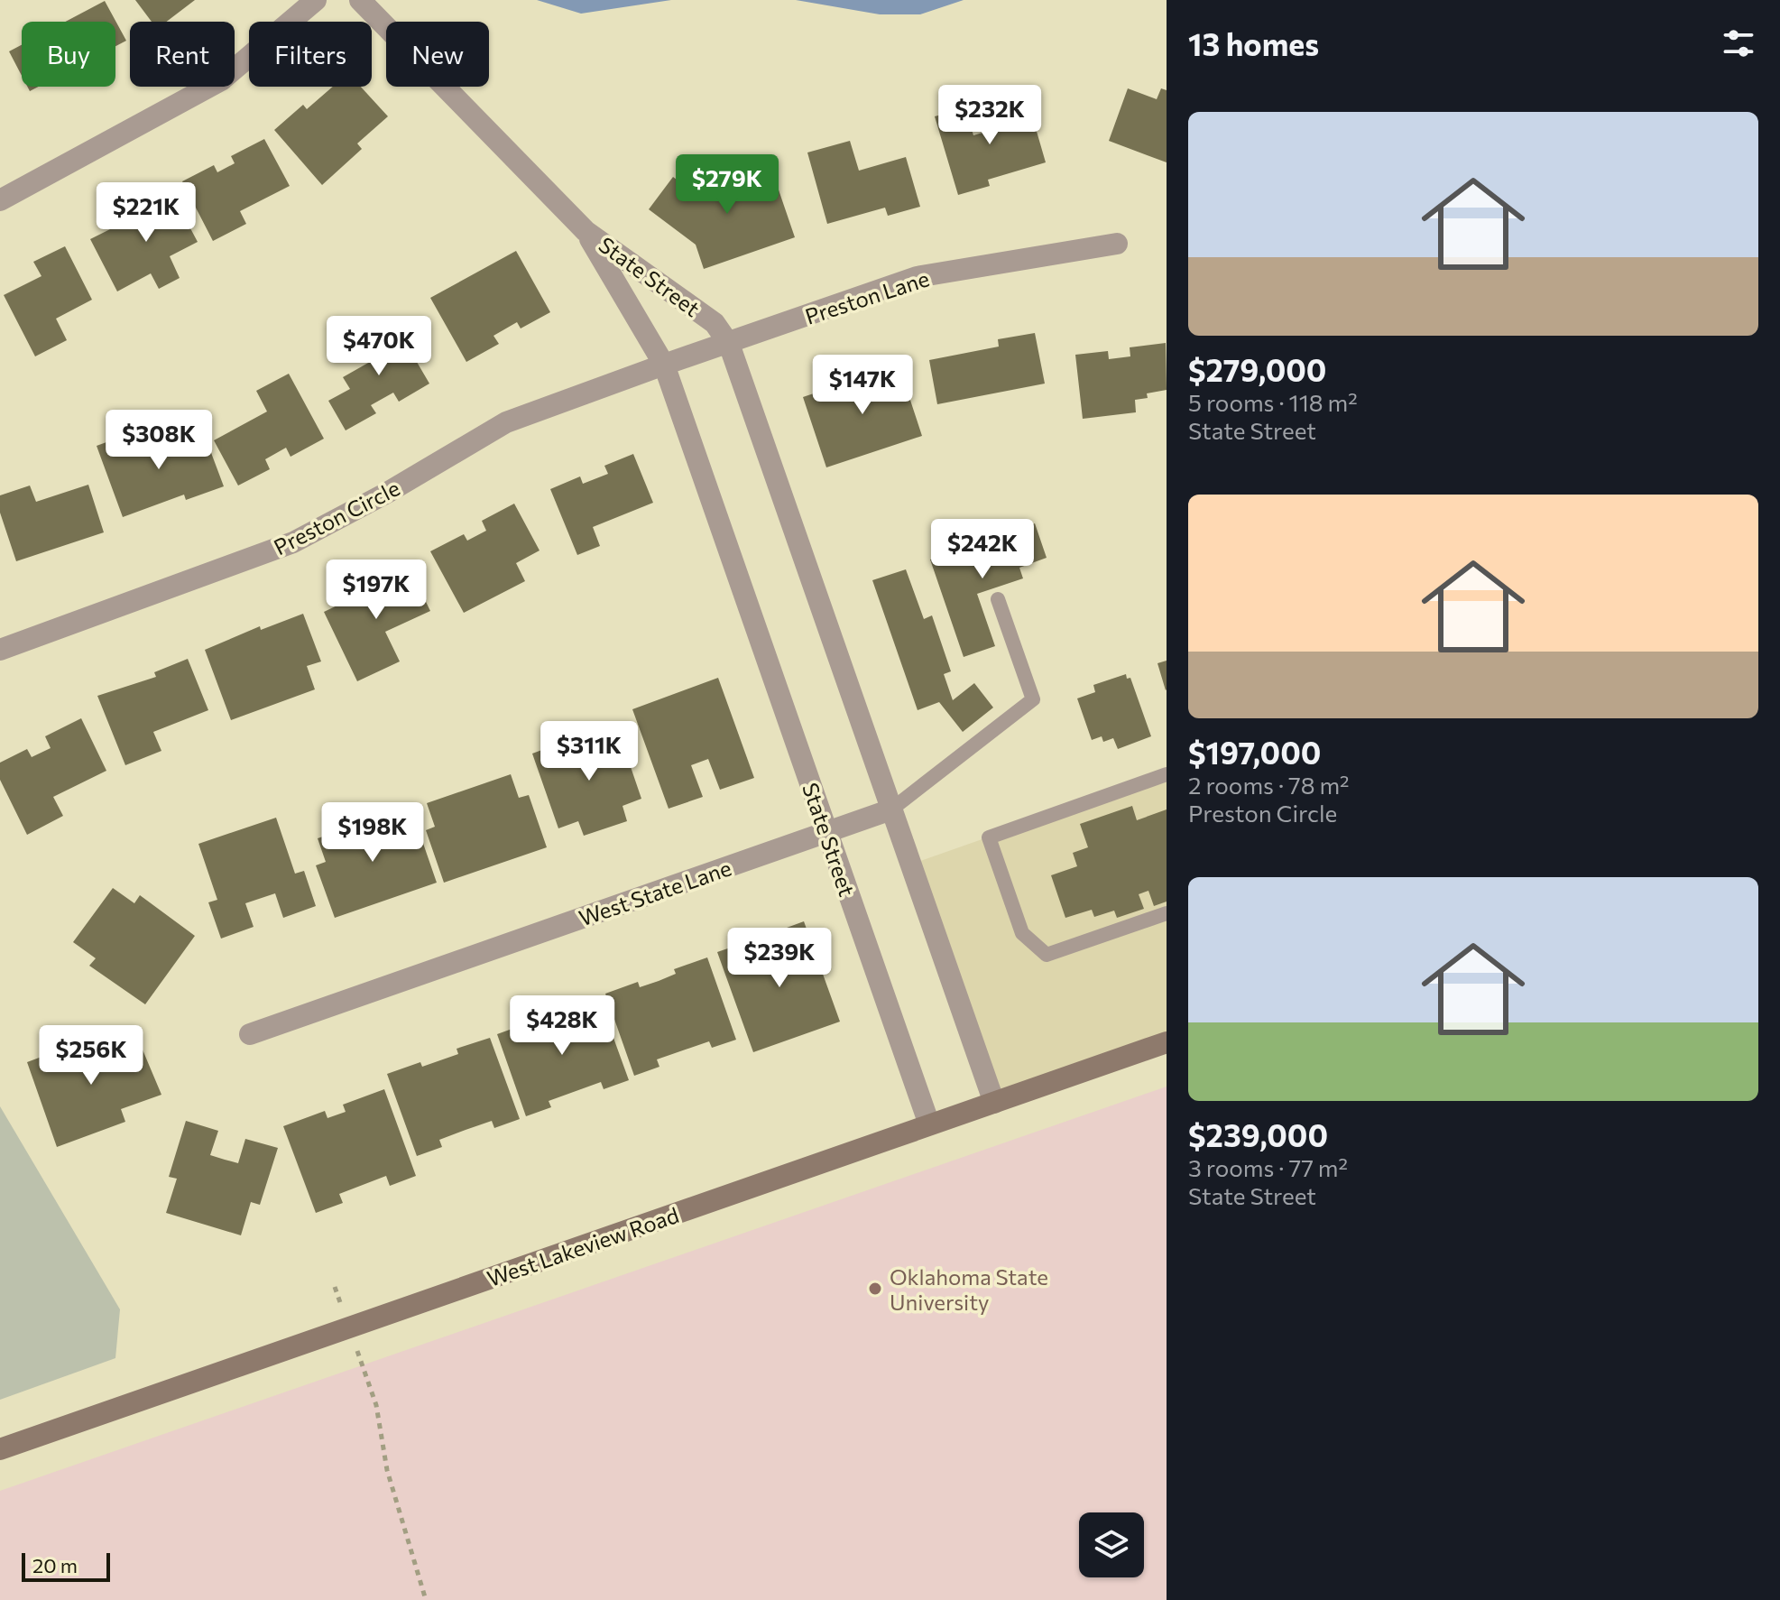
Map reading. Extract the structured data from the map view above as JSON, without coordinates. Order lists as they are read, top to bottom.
{
  "streets": {
    "main road": ["West Lakeview Road"],
    "street": [
      "State Street",
      "Preston Lane",
      "Preston Circle",
      "West State Lane"
    ]
  },
  "crossings": [
    ["State Street", "Preston Lane"],
    ["State Street", "Preston Circle"],
    ["State Street", "West State Lane"],
    ["State Street", "West Lakeview Road"],
    ["Preston Lane", "Preston Circle"]
  ],
  "places": ["Oklahoma State University"],
  "scale_bar": "20 m",
  "page": {
    "heading": "13 homes",
    "chip": [
      "Buy",
      "Rent",
      "Filters",
      "New"
    ],
    "price": [
      "$232K",
      "$279K",
      "$221K",
      "$470K",
      "$147K",
      "$308K",
      "$242K",
      "$197K",
      "$311K",
      "$198K",
      "$239K",
      "$428K",
      "$256K"
    ],
    "list": [
      {
        "name": "$279,000",
        "note": "5 rooms · 118 m² · State Street"
      },
      {
        "name": "$197,000",
        "note": "2 rooms · 78 m² · Preston Circle"
      },
      {
        "name": "$239,000",
        "note": "3 rooms · 77 m² · State Street"
      }
    ],
    "scale": "20 m"
  }
}
